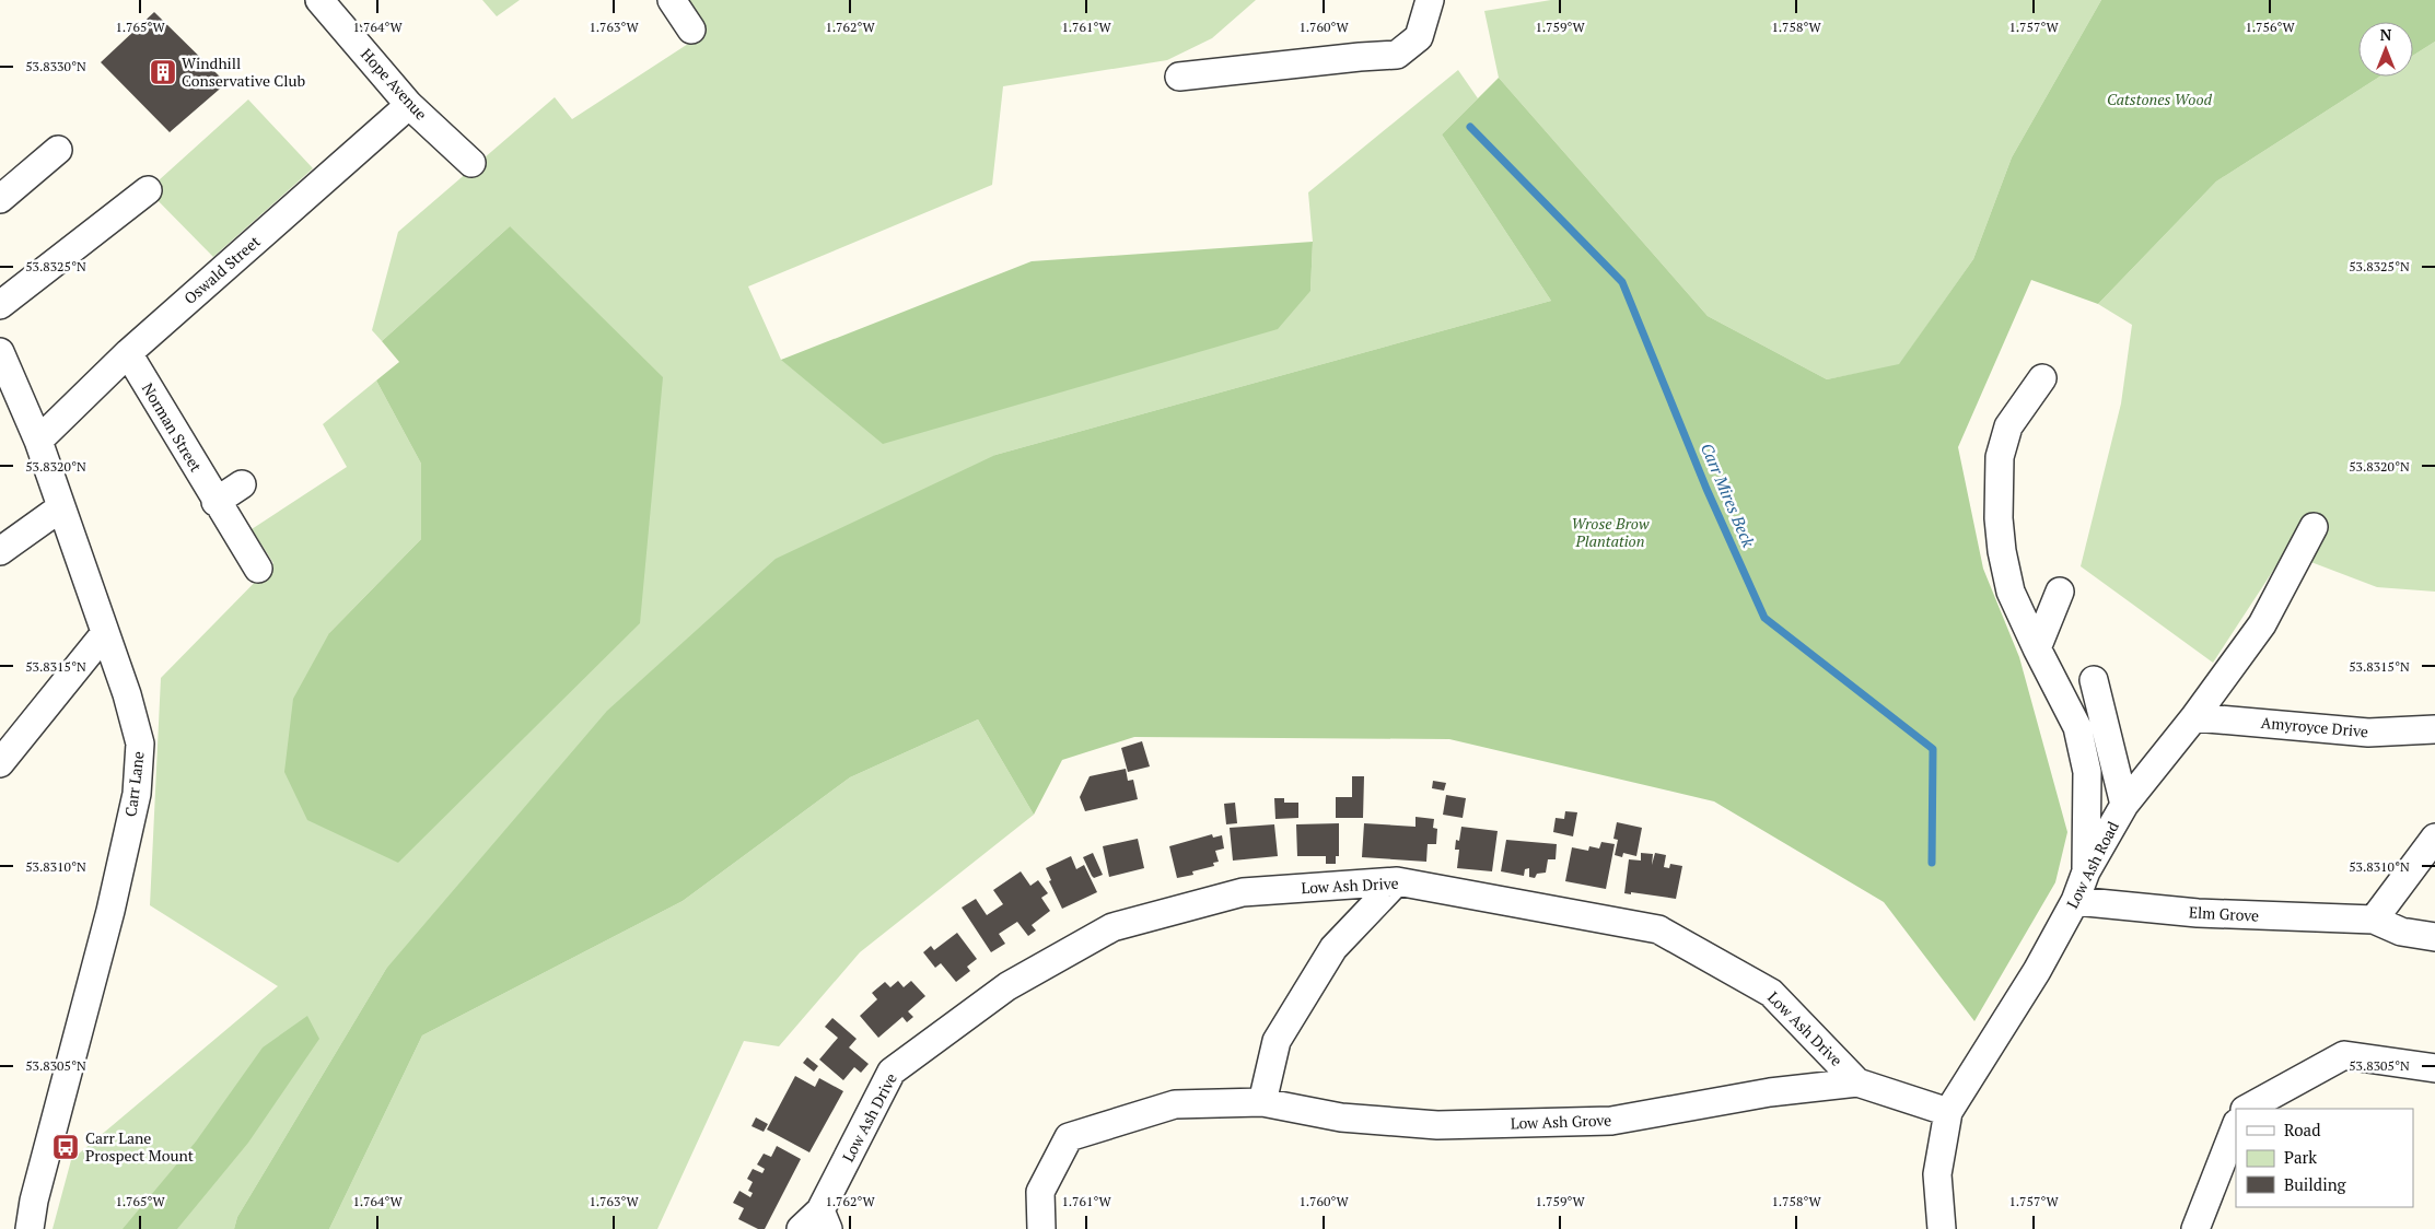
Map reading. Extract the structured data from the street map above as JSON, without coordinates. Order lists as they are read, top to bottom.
{
  "streets": {
    "street": [
      "Hope Avenue",
      "Oswald Street",
      "Norman Street",
      "Amyroyce Drive",
      "Carr Lane",
      "Low Ash Road",
      "Low Ash Drive",
      "Elm Grove",
      "Low Ash Grove"
    ]
  },
  "crossings": [
    ["Hope Avenue", "Oswald Street"],
    ["Oswald Street", "Norman Street"],
    ["Oswald Street", "Carr Lane"],
    ["Amyroyce Drive", "Low Ash Road"],
    ["Low Ash Road", "Low Ash Drive"],
    ["Low Ash Road", "Elm Grove"],
    ["Low Ash Drive", "Low Ash Grove"]
  ],
  "water": ["Carr Mires Beck"],
  "parks": ["Catstones Wood", "Wrose Brow Plantation"],
  "places": {
    "building": ["Windhill Conservative Club"],
    "bus stop": ["Carr Lane Prospect Mount"]
  },
  "legend": ["Road", "Park", "Building"],
  "north": "top",
  "coordinates": [
    "1.765°W",
    "1.764°W",
    "1.763°W",
    "1.762°W",
    "1.761°W",
    "1.760°W",
    "1.759°W",
    "1.758°W",
    "1.757°W",
    "1.756°W",
    "53.8330°N",
    "53.8325°N",
    "53.8320°N",
    "53.8315°N",
    "53.8310°N",
    "53.8305°N"
  ]
}
